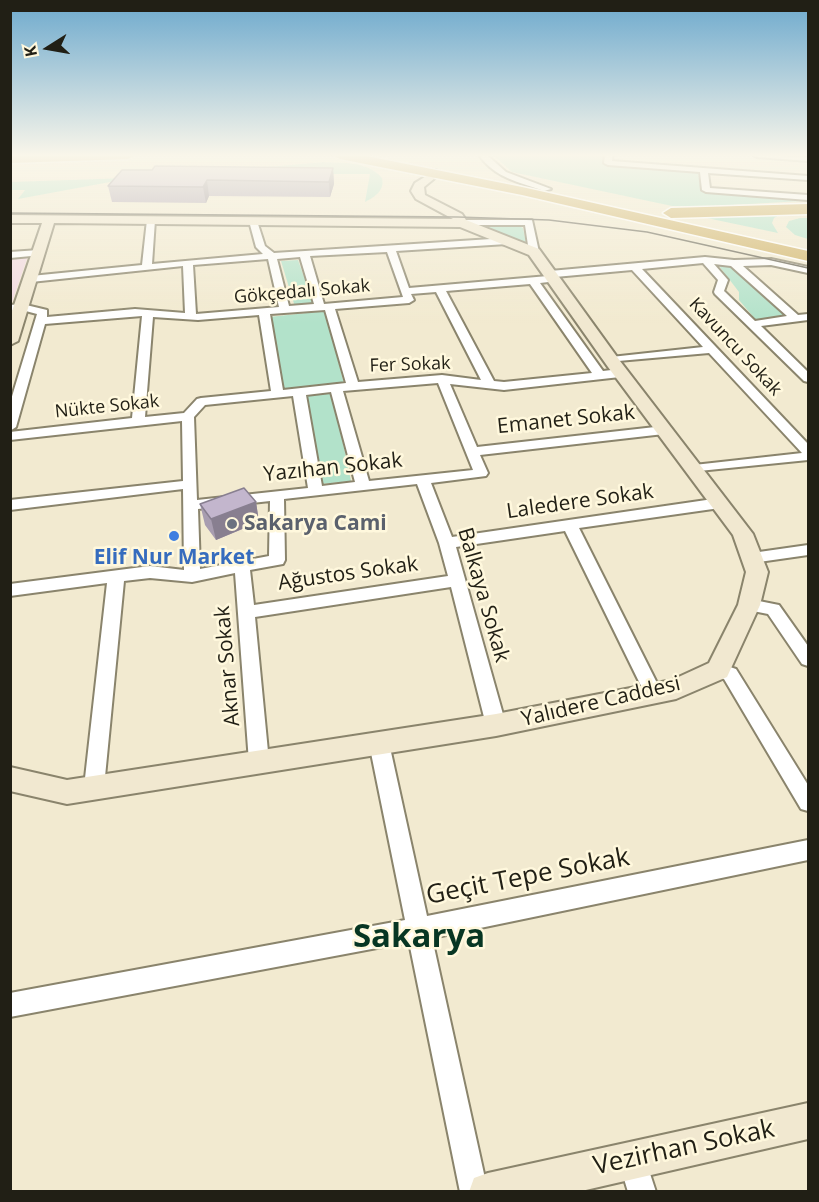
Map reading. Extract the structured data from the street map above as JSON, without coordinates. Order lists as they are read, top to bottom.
{
  "streets": {
    "street": [
      "Gökçedalı Sokak",
      "Kavuncu Sokak",
      "Fer Sokak",
      "Nükte Sokak",
      "Emanet Sokak",
      "Yazıhan Sokak",
      "Laledere Sokak",
      "Ağustos Sokak",
      "Balkaya Sokak",
      "Aknar Sokak",
      "Yalıdere Caddesi",
      "Geçit Tepe Sokak",
      "Vezirhan Sokak"
    ]
  },
  "crossings": [
    ["Gökçedalı Sokak", "Kavuncu Sokak"],
    ["Kavuncu Sokak", "Fer Sokak"],
    ["Fer Sokak", "Nükte Sokak"],
    ["Emanet Sokak", "Yazıhan Sokak"],
    ["Yazıhan Sokak", "Balkaya Sokak"],
    ["Laledere Sokak", "Balkaya Sokak"],
    ["Ağustos Sokak", "Balkaya Sokak"],
    ["Ağustos Sokak", "Aknar Sokak"],
    ["Balkaya Sokak", "Yalıdere Caddesi"],
    ["Aknar Sokak", "Yalıdere Caddesi"]
  ],
  "districts": ["Sakarya"],
  "places": ["Sakarya Cami", "Elif Nur Market"],
  "north": "left"
}
